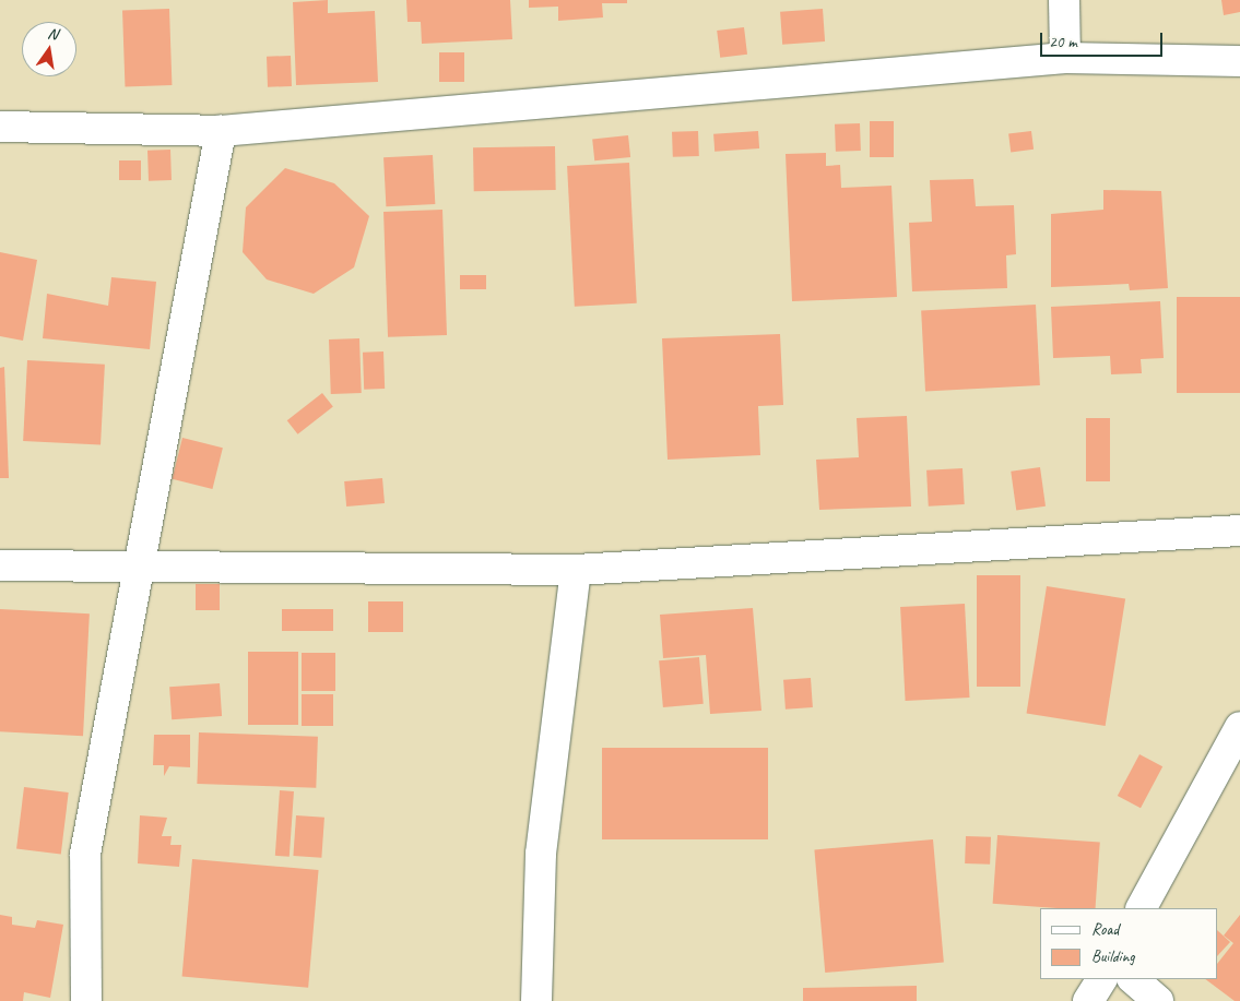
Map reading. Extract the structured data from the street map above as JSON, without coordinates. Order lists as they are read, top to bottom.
{
  "legend": ["Road", "Building"],
  "scale_bar": "20 m",
  "north": "top"
}
